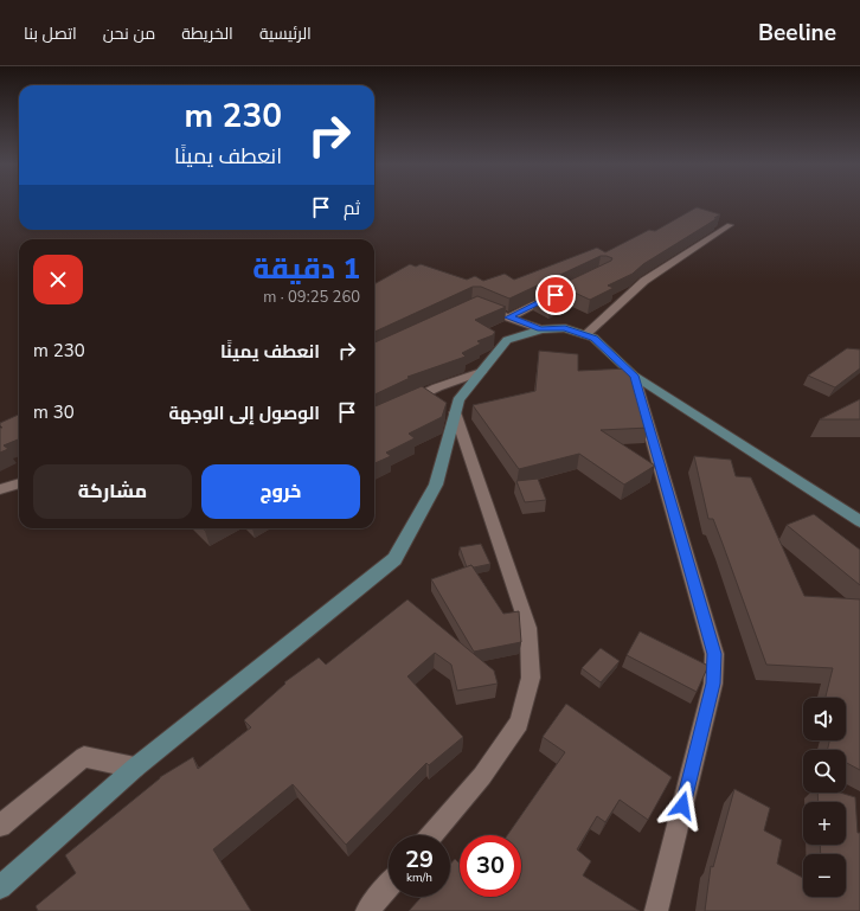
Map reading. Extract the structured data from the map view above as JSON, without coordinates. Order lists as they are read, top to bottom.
{
  "page": {
    "header": "Beeline",
    "nav": [
      "الرئيسية",
      "الخريطة",
      "من نحن",
      "اتصل بنا"
    ],
    "turn": ["230 m", "انعطف يمينًا"],
    "then": "ثم",
    "heading": ["1 دقيقة", "260 m · 09:25"],
    "list": [
      {
        "name": "انعطف يمينًا",
        "value": "230 m"
      },
      {
        "name": "الوصول إلى الوجهة",
        "value": "30 m"
      }
    ],
    "buttons": ["خروج", "مشاركة"],
    "map_buttons": ["+", "−"],
    "speed": "29 km/h",
    "limit": "30"
  }
}
